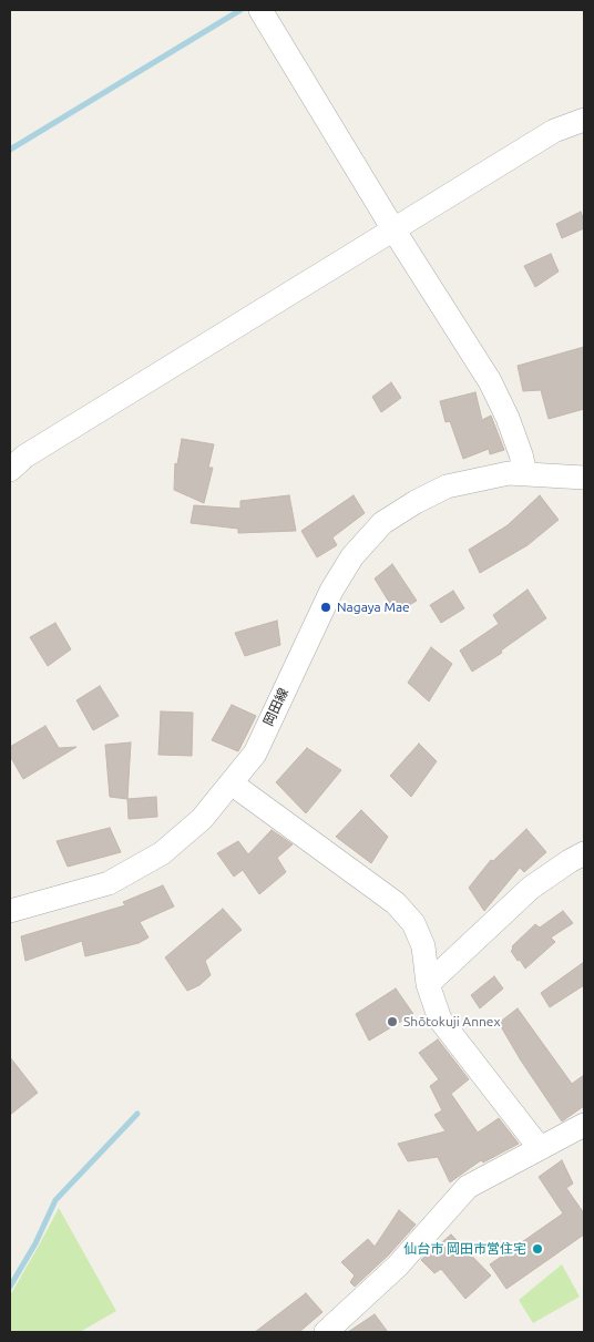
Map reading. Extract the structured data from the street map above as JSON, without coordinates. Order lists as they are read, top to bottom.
{
  "streets": {
    "street": ["岡田線"]
  },
  "places": ["Nagaya Mae", "Shōtokuji Annex", "仙台市 岡田市営住宅"]
}
